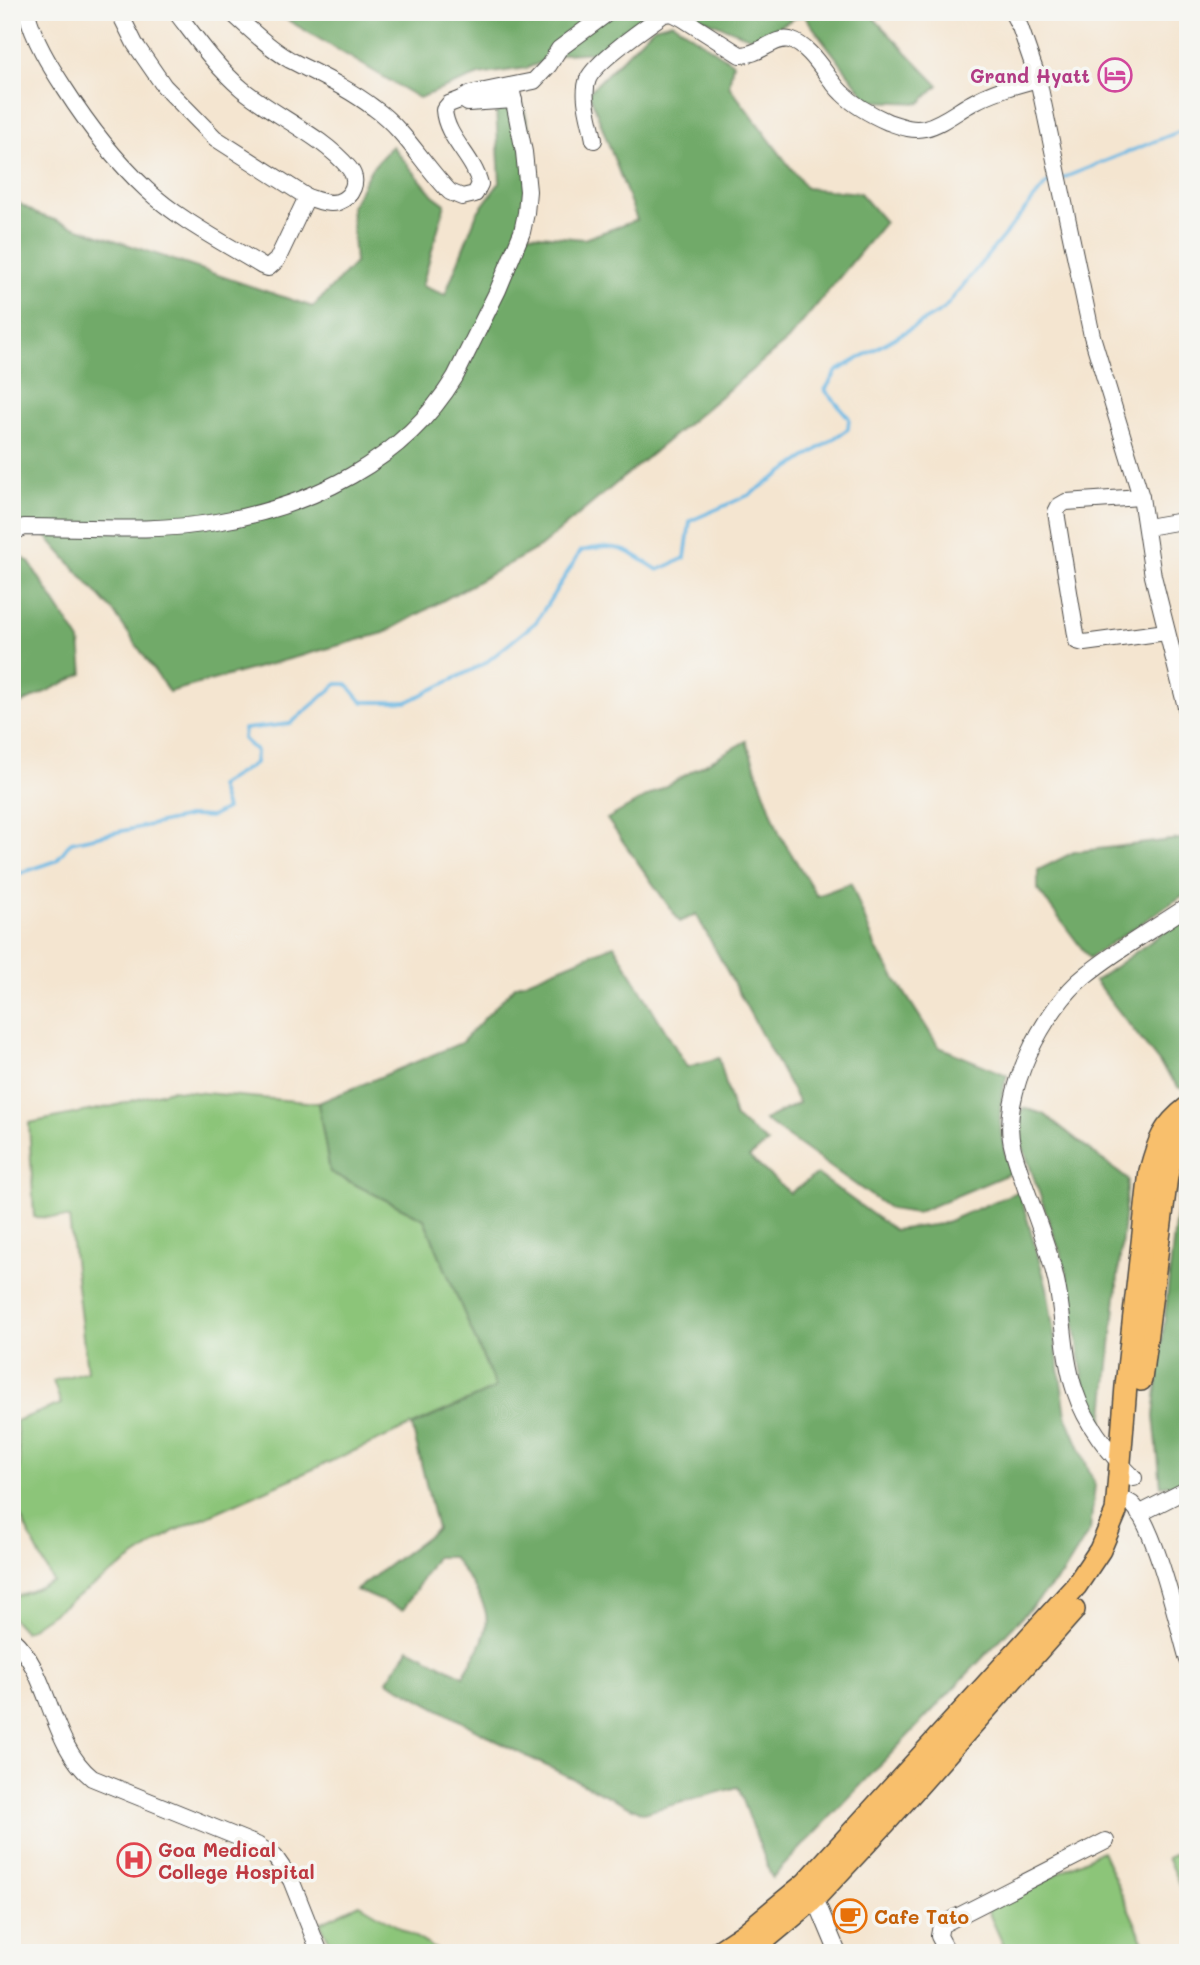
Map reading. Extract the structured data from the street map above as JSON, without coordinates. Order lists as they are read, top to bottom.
{
  "places": {
    "hotel": ["Grand Hyatt"],
    "hospital": ["Goa Medical College Hospital"],
    "cafe": ["Cafe Tato"]
  }
}
